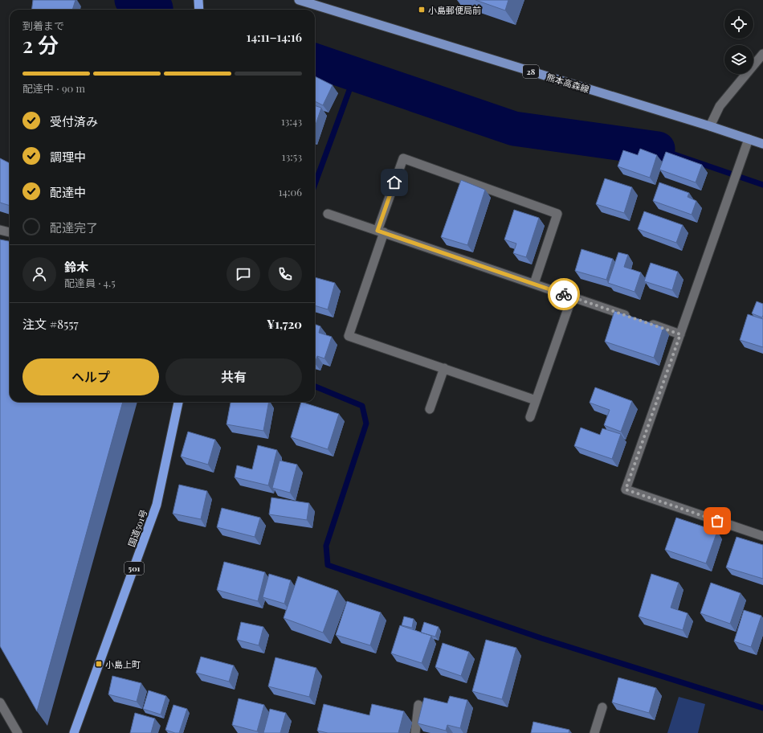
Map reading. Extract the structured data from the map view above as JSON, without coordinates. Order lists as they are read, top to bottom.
{
  "streets": {
    "highway": ["国道501号", "501"],
    "main road": ["28", "熊本高森線"]
  },
  "places": {
    "transit": ["小島郵便局前", "小島上町"]
  },
  "page": {
    "heading": ["2 分", "到着まで", "14:11–14:16"],
    "panel": [
      "鈴木",
      "配達員 · 4.5",
      "注文 #8557",
      "¥1,720"
    ],
    "bar": "配達中 · 90 m",
    "list": [
      ["受付済み", "13:43"],
      ["調理中", "13:53"],
      ["配達中", "14:06"],
      "配達完了"
    ],
    "buttons": ["ヘルプ", "共有"]
  }
}
